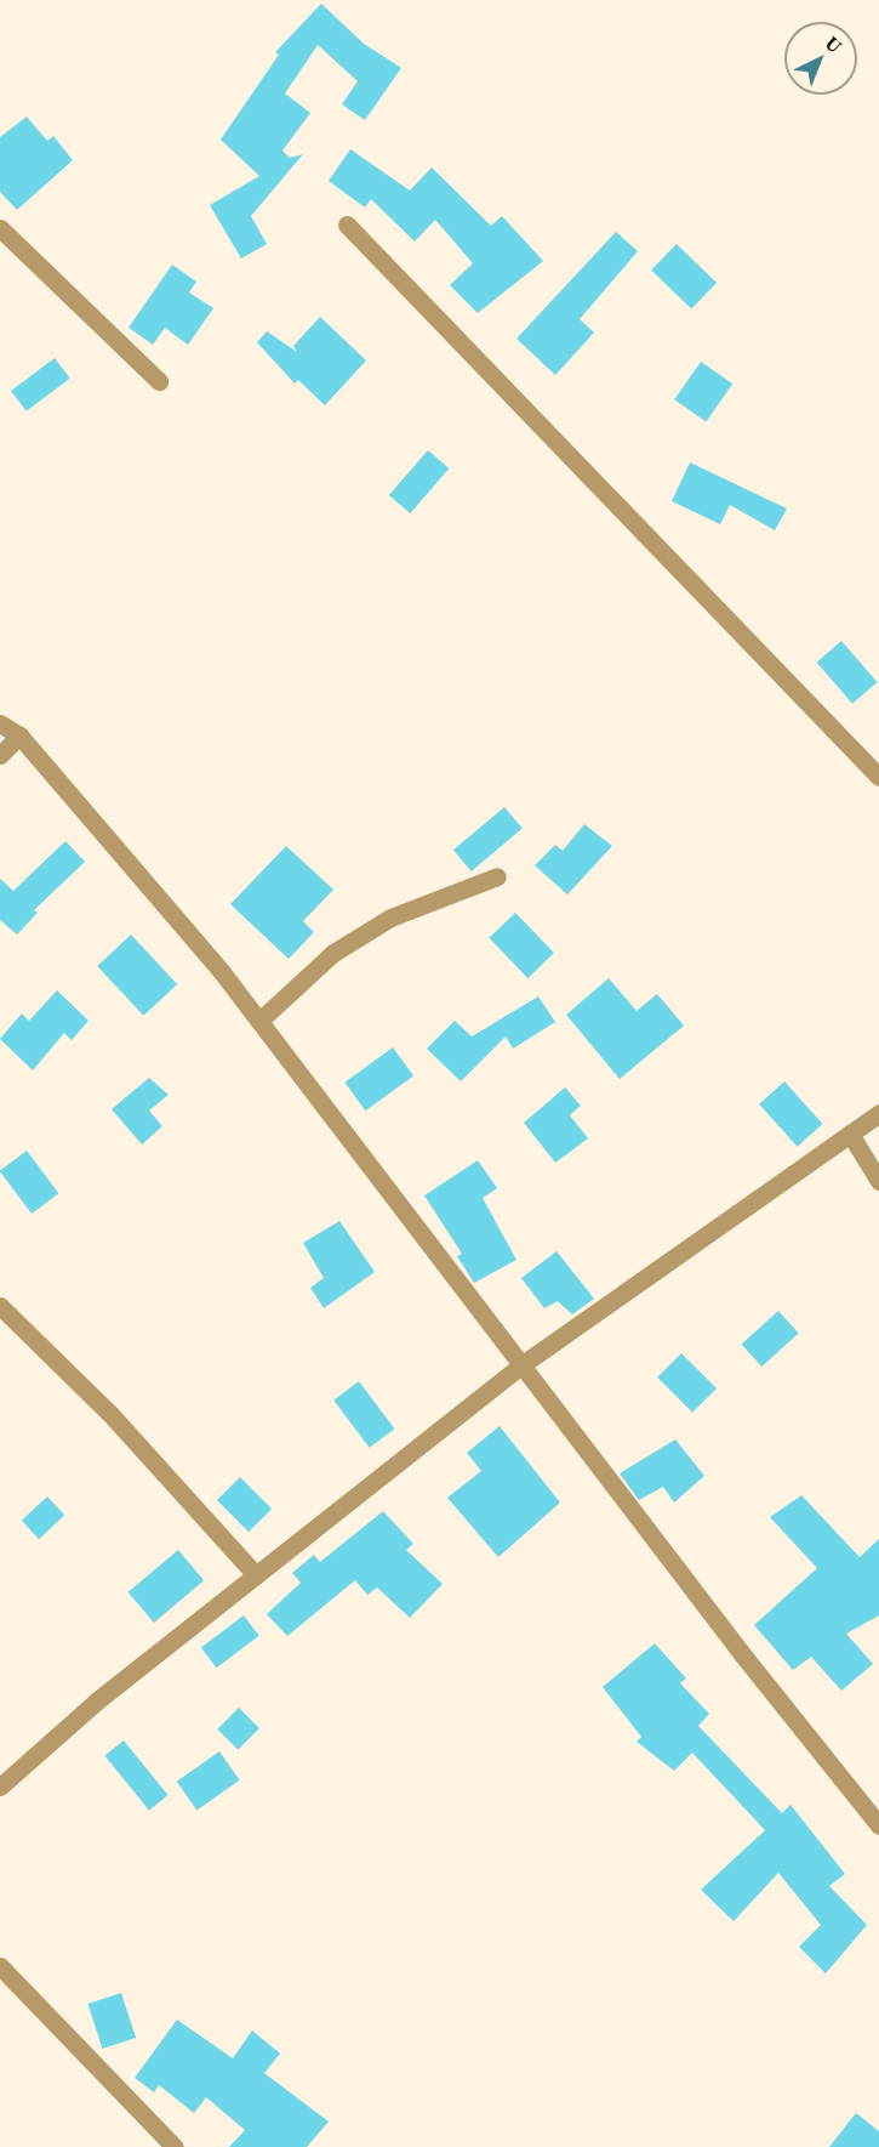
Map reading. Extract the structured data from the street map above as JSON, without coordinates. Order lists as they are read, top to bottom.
{
  "north": "top right"
}
